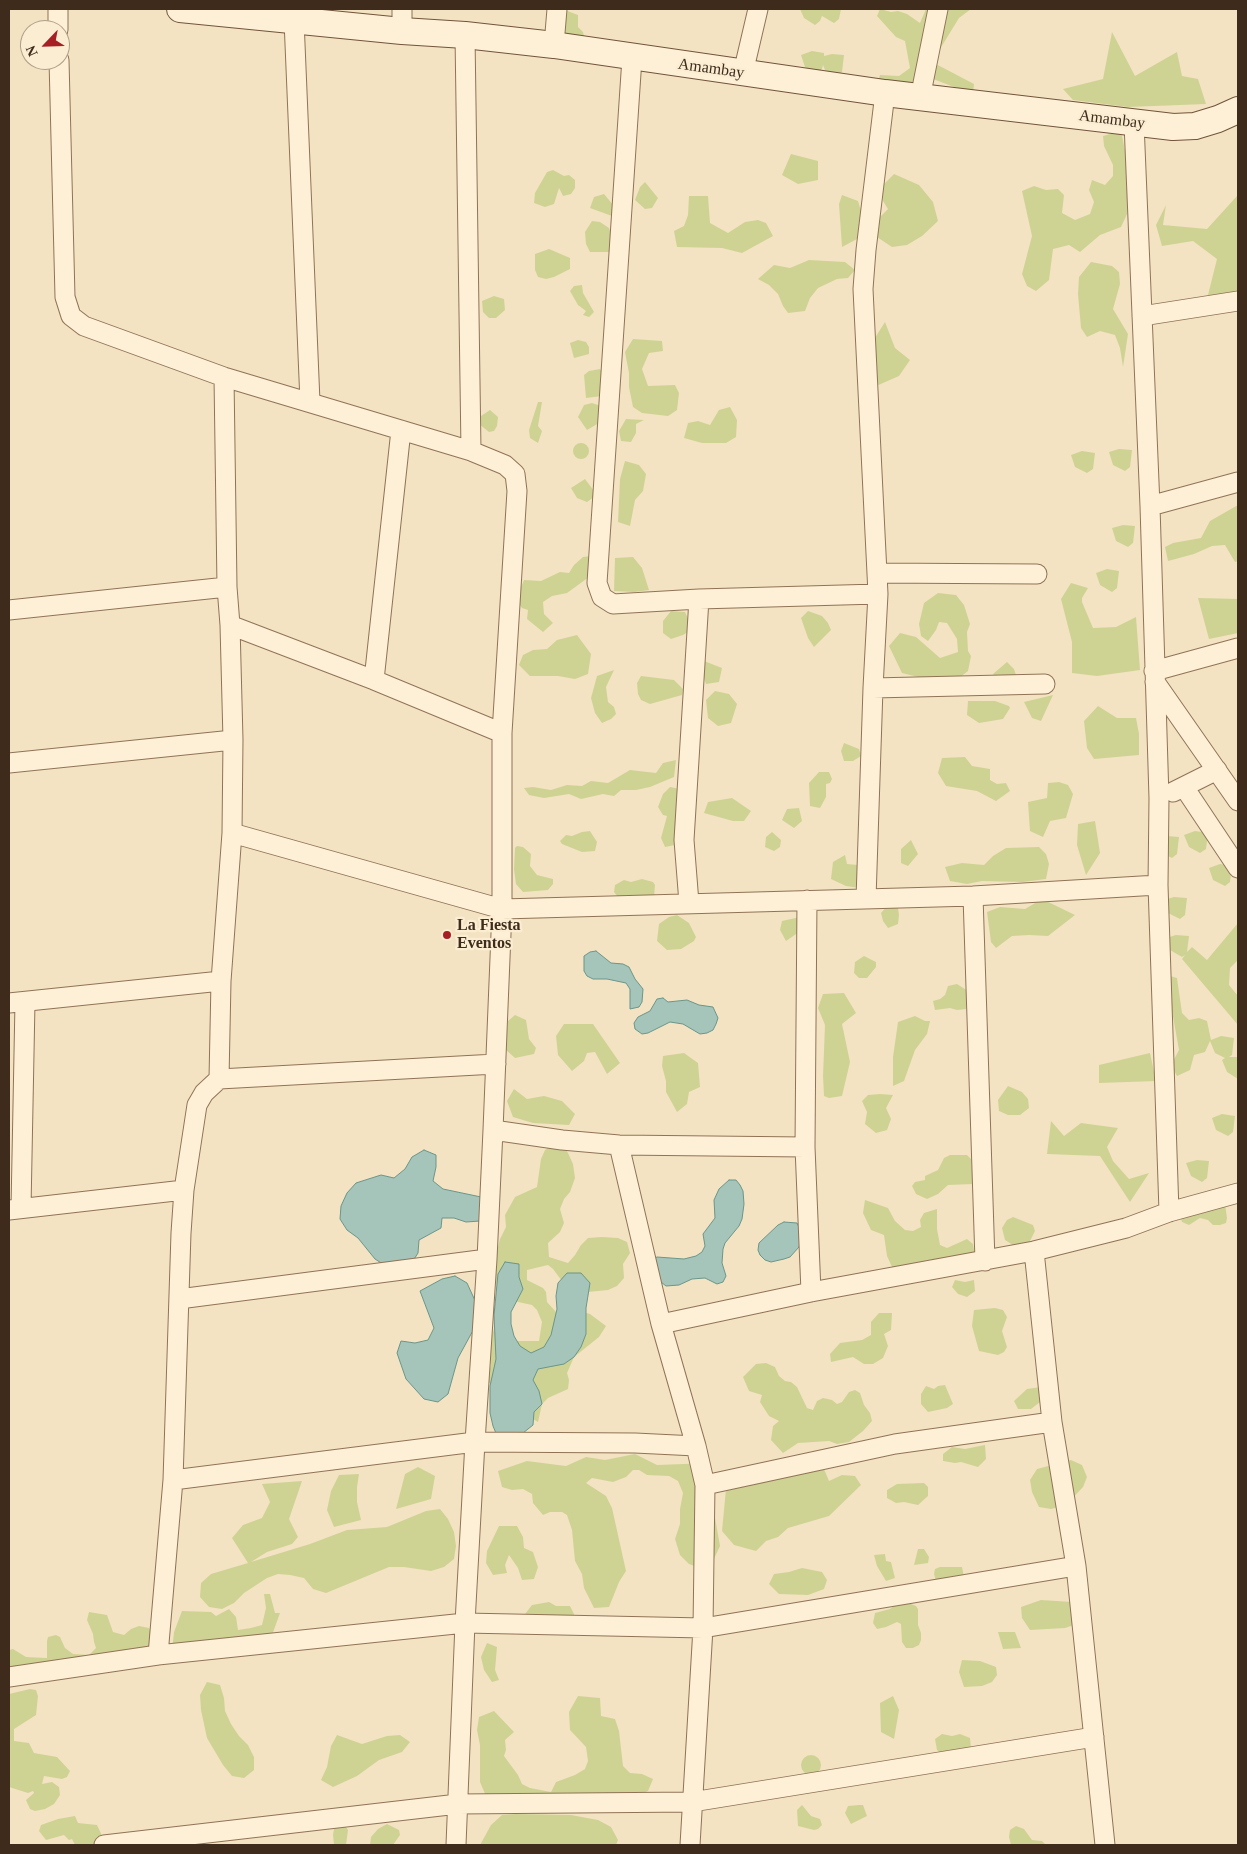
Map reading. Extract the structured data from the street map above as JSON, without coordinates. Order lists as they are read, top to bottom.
{
  "streets": {
    "street": ["Amambay"]
  },
  "places": ["La Fiesta Eventos"],
  "north": "bottom left"
}
